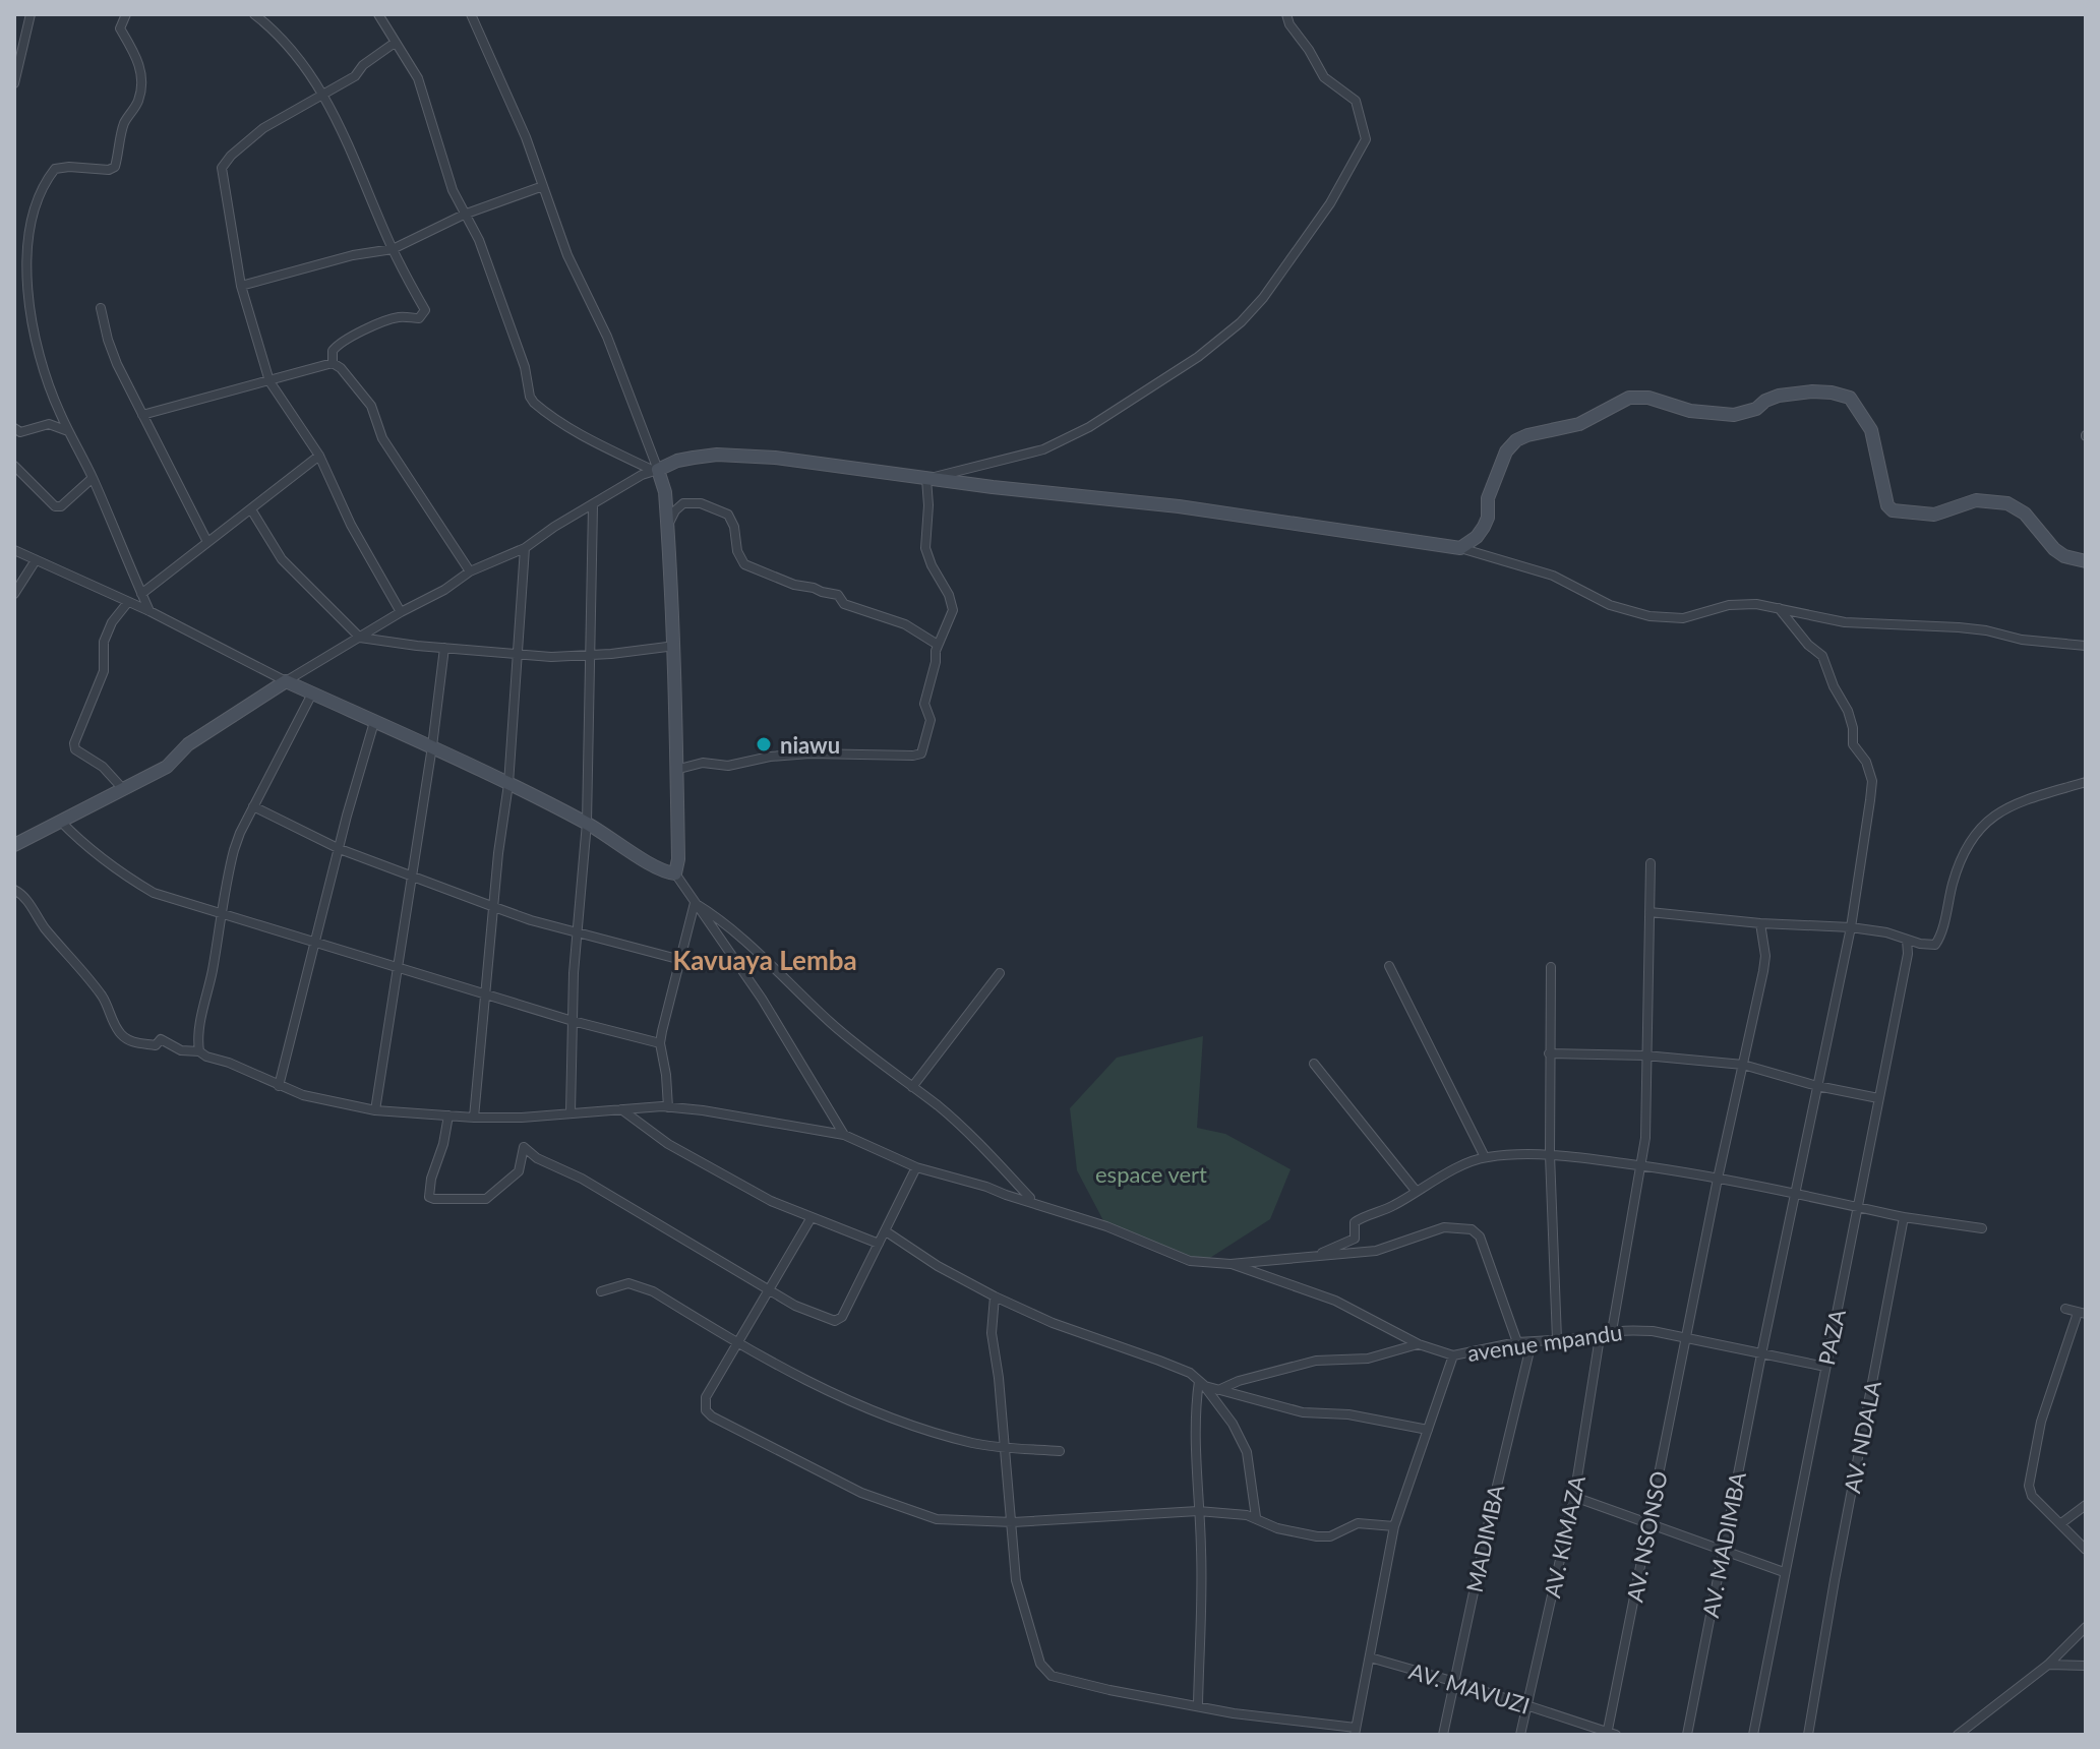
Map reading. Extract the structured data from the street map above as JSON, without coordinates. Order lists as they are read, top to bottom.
{
  "streets": {
    "street": [
      "PAZA",
      "avenue mpandu",
      "AV. NDALA",
      "AV. KIMAZA",
      "AV. NSONSO",
      "MADIMBA",
      "AV. MADIMBA",
      "AV. MAVUZI"
    ]
  },
  "crossings": [
    ["PAZA", "avenue mpandu"],
    ["avenue mpandu", "AV. KIMAZA"],
    ["avenue mpandu", "AV. NSONSO"],
    ["avenue mpandu", "MADIMBA"],
    ["avenue mpandu", "AV. MADIMBA"],
    ["AV. KIMAZA", "AV. MAVUZI"],
    ["AV. NSONSO", "AV. MAVUZI"],
    ["MADIMBA", "AV. MAVUZI"]
  ],
  "districts": ["Kavuaya Lemba"],
  "parks": ["espace vert"],
  "places": ["niawu"]
}
